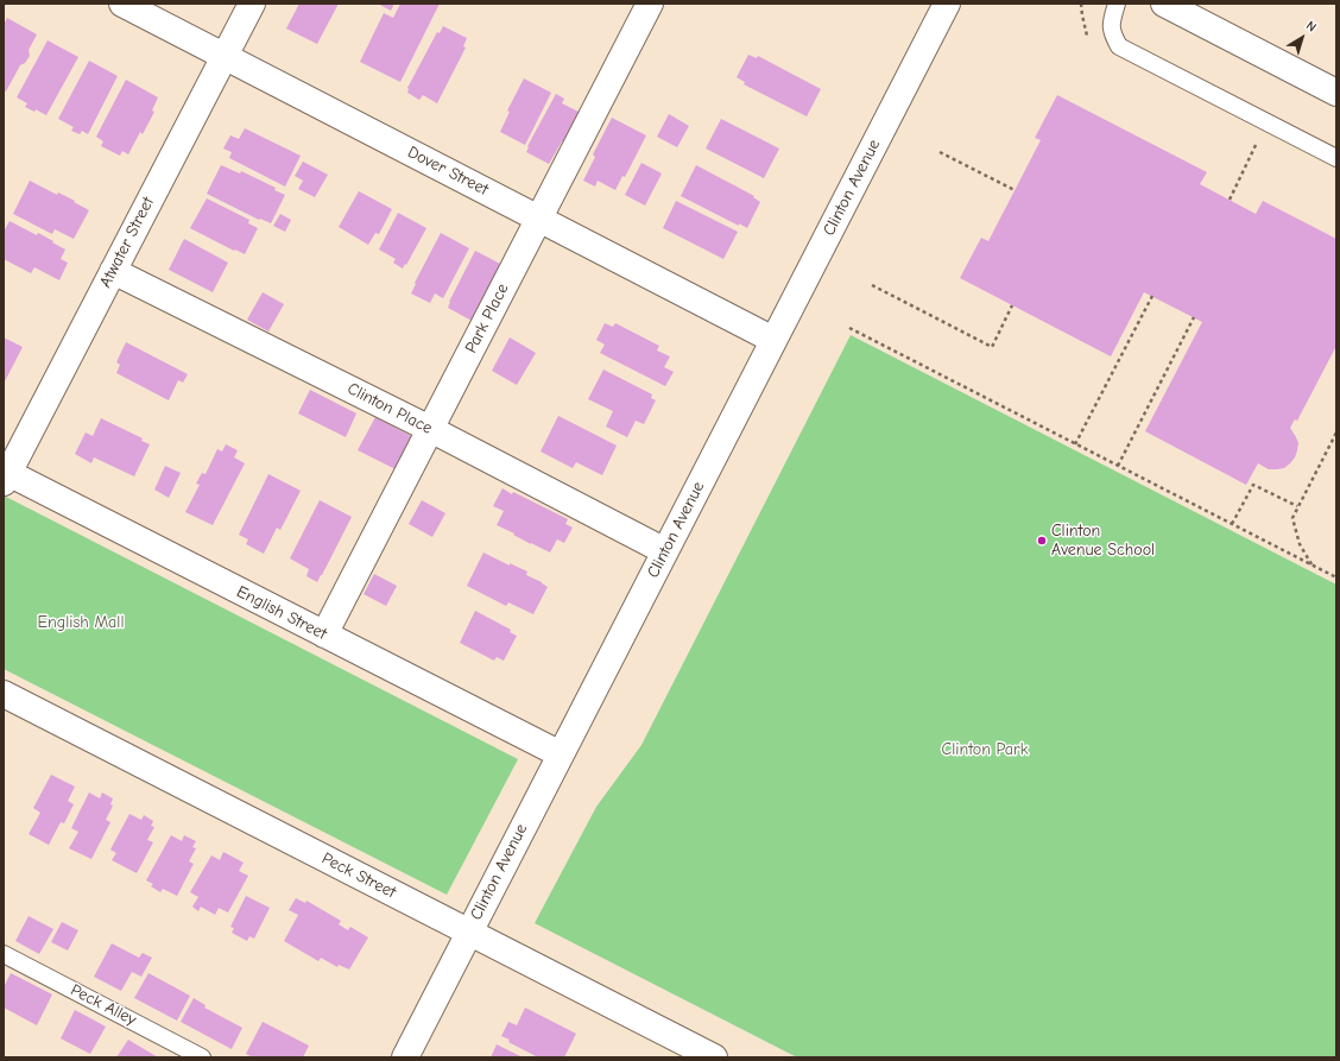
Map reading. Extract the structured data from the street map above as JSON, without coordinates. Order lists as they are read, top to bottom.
{
  "streets": {
    "street": [
      "Dover Street",
      "Clinton Avenue",
      "Atwater Street",
      "Park Place",
      "Clinton Place",
      "English Street",
      "Peck Street"
    ],
    "lane": ["Peck Alley"]
  },
  "crossings": [
    ["Dover Street", "Clinton Avenue"],
    ["Dover Street", "Atwater Street"],
    ["Dover Street", "Park Place"],
    ["Clinton Avenue", "Clinton Place"],
    ["Clinton Avenue", "English Street"],
    ["Clinton Avenue", "Peck Street"],
    ["Atwater Street", "Clinton Place"],
    ["Atwater Street", "English Street"],
    ["Park Place", "Clinton Place"],
    ["Park Place", "English Street"]
  ],
  "parks": ["English Mall", "Clinton Park"],
  "places": ["Clinton Avenue School"],
  "north": "top right"
}
